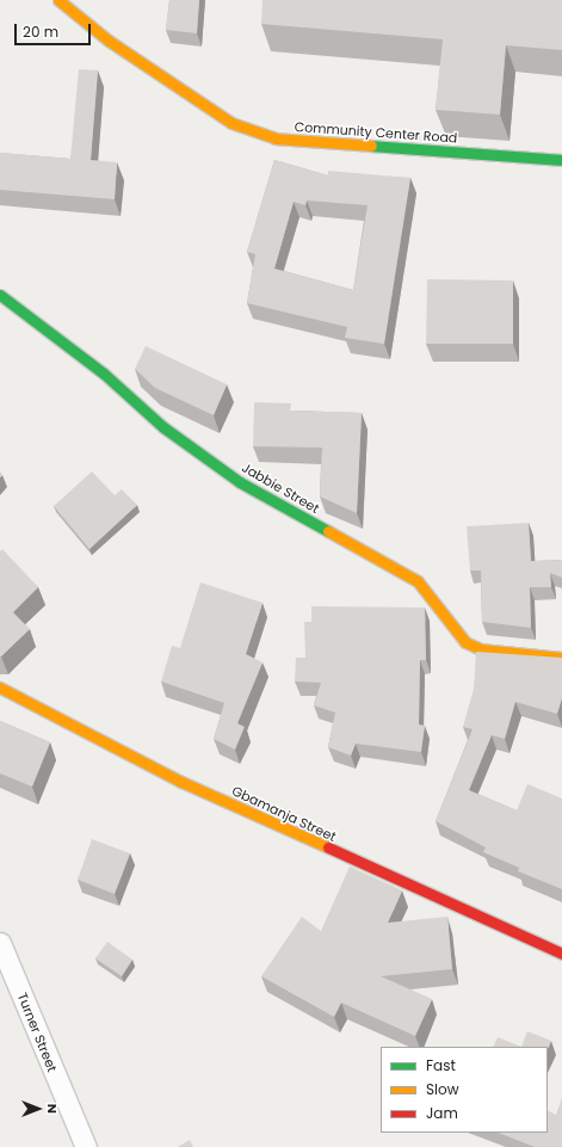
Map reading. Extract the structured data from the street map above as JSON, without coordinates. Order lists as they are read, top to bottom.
{
  "streets": {
    "street": [
      "Community Center Road",
      "Jabbie Street",
      "Gbamanja Street",
      "Turner Street"
    ]
  },
  "legend": ["Fast", "Slow", "Jam"],
  "scale_bar": "20 m",
  "north": "right"
}
